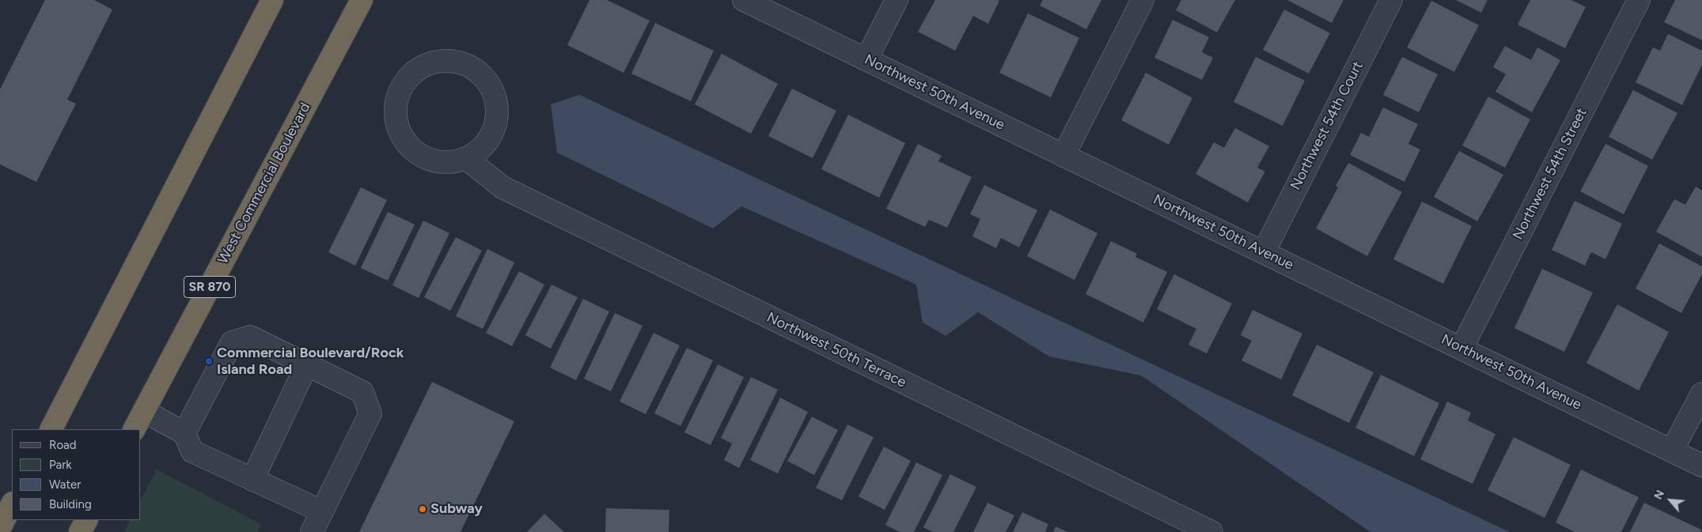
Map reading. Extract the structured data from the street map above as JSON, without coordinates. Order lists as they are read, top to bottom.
{
  "streets": {
    "highway": ["West Commercial Boulevard", "SR 870"],
    "street": [
      "Northwest 50th Avenue",
      "Northwest 54th Court",
      "Northwest 54th Street",
      "Northwest 50th Terrace"
    ]
  },
  "crossings": [
    ["Northwest 50th Avenue", "Northwest 54th Court"],
    ["Northwest 50th Avenue", "Northwest 54th Street"]
  ],
  "places": ["Commercial Boulevard/Rock Island Road", "Subway"],
  "legend": [
    "Road",
    "Park",
    "Water",
    "Building"
  ],
  "north": "top left"
}
